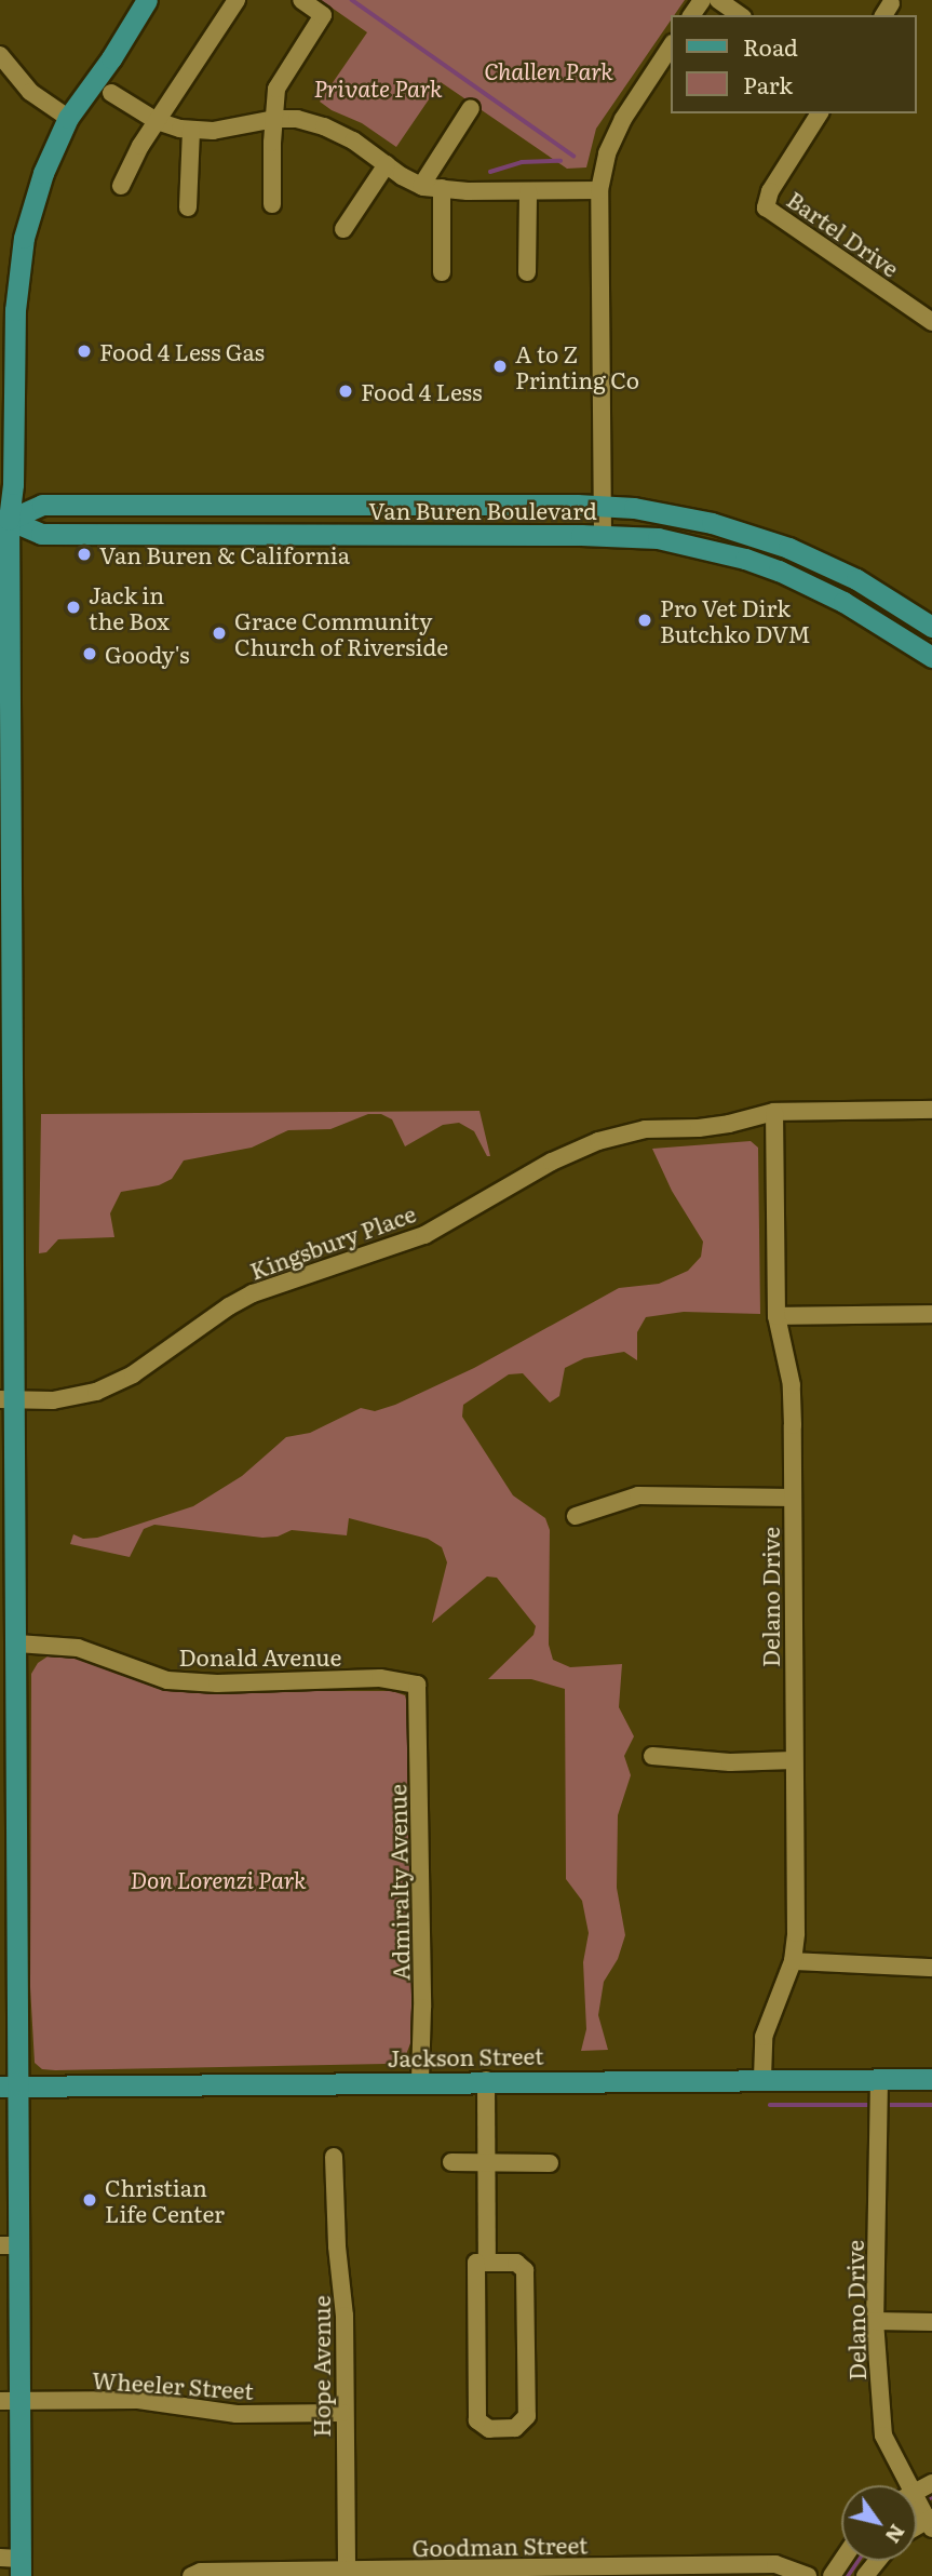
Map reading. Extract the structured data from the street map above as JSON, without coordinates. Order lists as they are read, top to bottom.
{
  "streets": {
    "main road": ["Van Buren Boulevard", "Jackson Street"],
    "street": [
      "Bartel Drive",
      "Kingsbury Place",
      "Delano Drive",
      "Donald Avenue",
      "Admiralty Avenue",
      "Hope Avenue",
      "Wheeler Street",
      "Goodman Street"
    ]
  },
  "crossings": [
    ["Kingsbury Place", "Delano Drive"],
    ["Delano Drive", "Jackson Street"],
    ["Donald Avenue", "Admiralty Avenue"],
    ["Admiralty Avenue", "Jackson Street"],
    ["Hope Avenue", "Wheeler Street"],
    ["Hope Avenue", "Goodman Street"]
  ],
  "parks": ["Challen Park", "Private Park", "Don Lorenzi Park"],
  "places": [
    "Food 4 Less Gas",
    "A to Z Printing Co",
    "Food 4 Less",
    "Van Buren & California",
    "Jack in the Box",
    "Pro Vet Dirk Butchko DVM",
    "Grace Community Church of Riverside",
    "Goody's",
    "Christian Life Center"
  ],
  "legend": ["Road", "Park"],
  "north": "bottom right"
}
